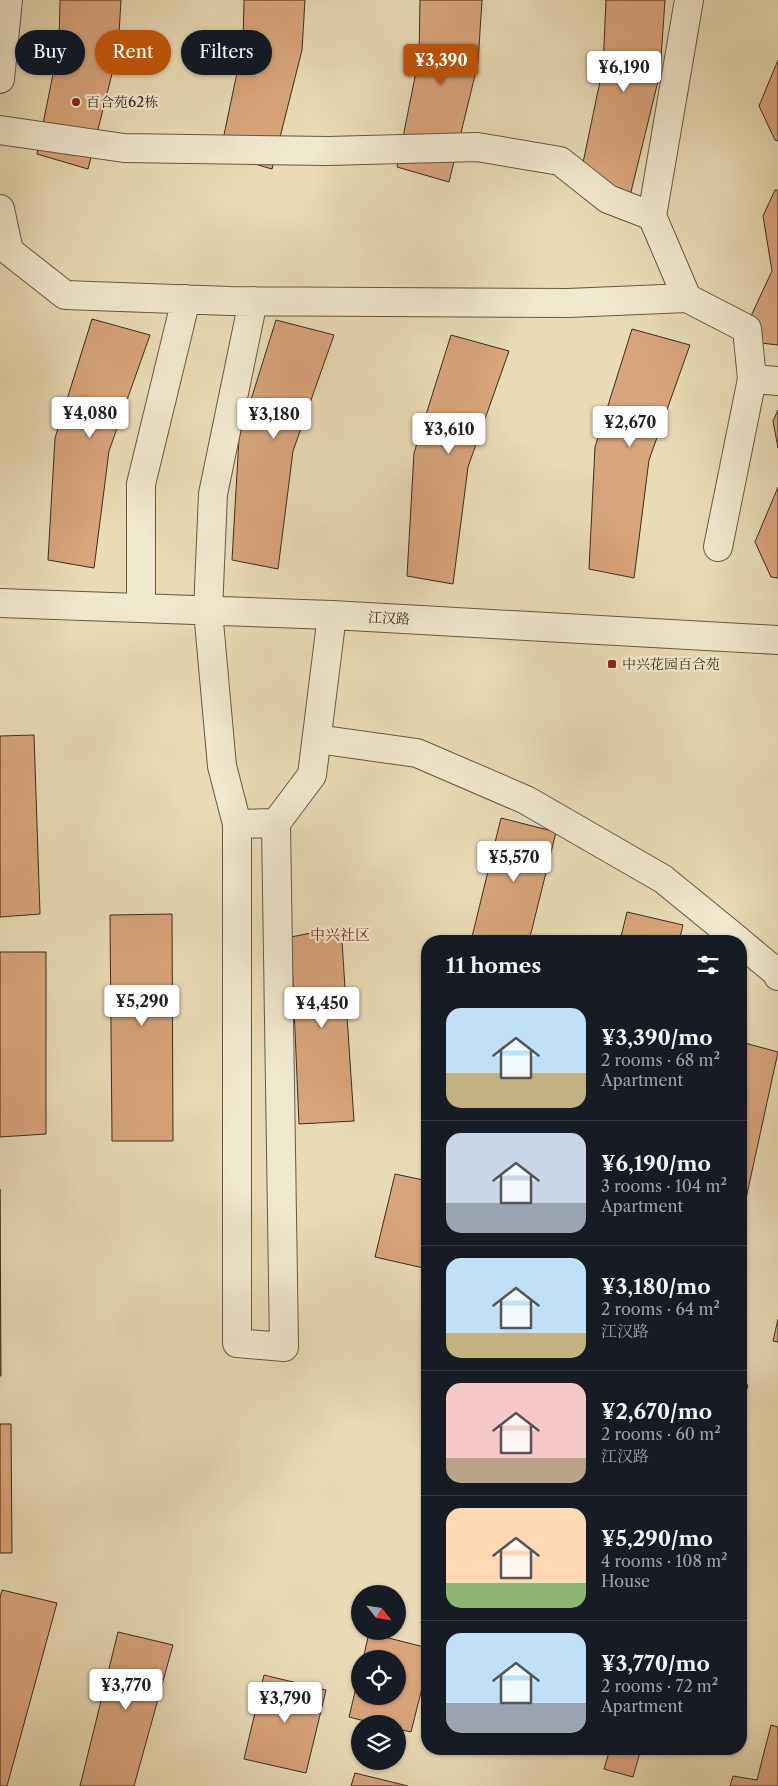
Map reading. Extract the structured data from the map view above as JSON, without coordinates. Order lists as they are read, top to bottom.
{
  "streets": {
    "street": ["江汉路"]
  },
  "districts": ["中兴社区"],
  "places": {
    "other": ["百合苑62栋"],
    "transit": ["中兴花园百合苑"]
  },
  "north": "bottom right",
  "page": {
    "chip": ["Buy", "Rent", "Filters"],
    "price": [
      "¥3,390",
      "¥6,190",
      "¥4,080",
      "¥3,180",
      "¥2,670",
      "¥3,610",
      "¥5,570",
      "¥5,290",
      "¥4,450",
      "¥3,770",
      "¥3,790"
    ],
    "heading": "11 homes",
    "list": [
      {
        "name": "¥3,390/mo",
        "note": "2 rooms · 68 m² · Apartment"
      },
      {
        "name": "¥6,190/mo",
        "note": "3 rooms · 104 m² · Apartment"
      },
      {
        "name": "¥3,180/mo",
        "note": "2 rooms · 64 m² · 江汉路"
      },
      {
        "name": "¥2,670/mo",
        "note": "2 rooms · 60 m² · 江汉路"
      },
      {
        "name": "¥5,290/mo",
        "note": "4 rooms · 108 m² · House"
      },
      {
        "name": "¥3,770/mo",
        "note": "2 rooms · 72 m² · Apartment"
      }
    ]
  }
}
